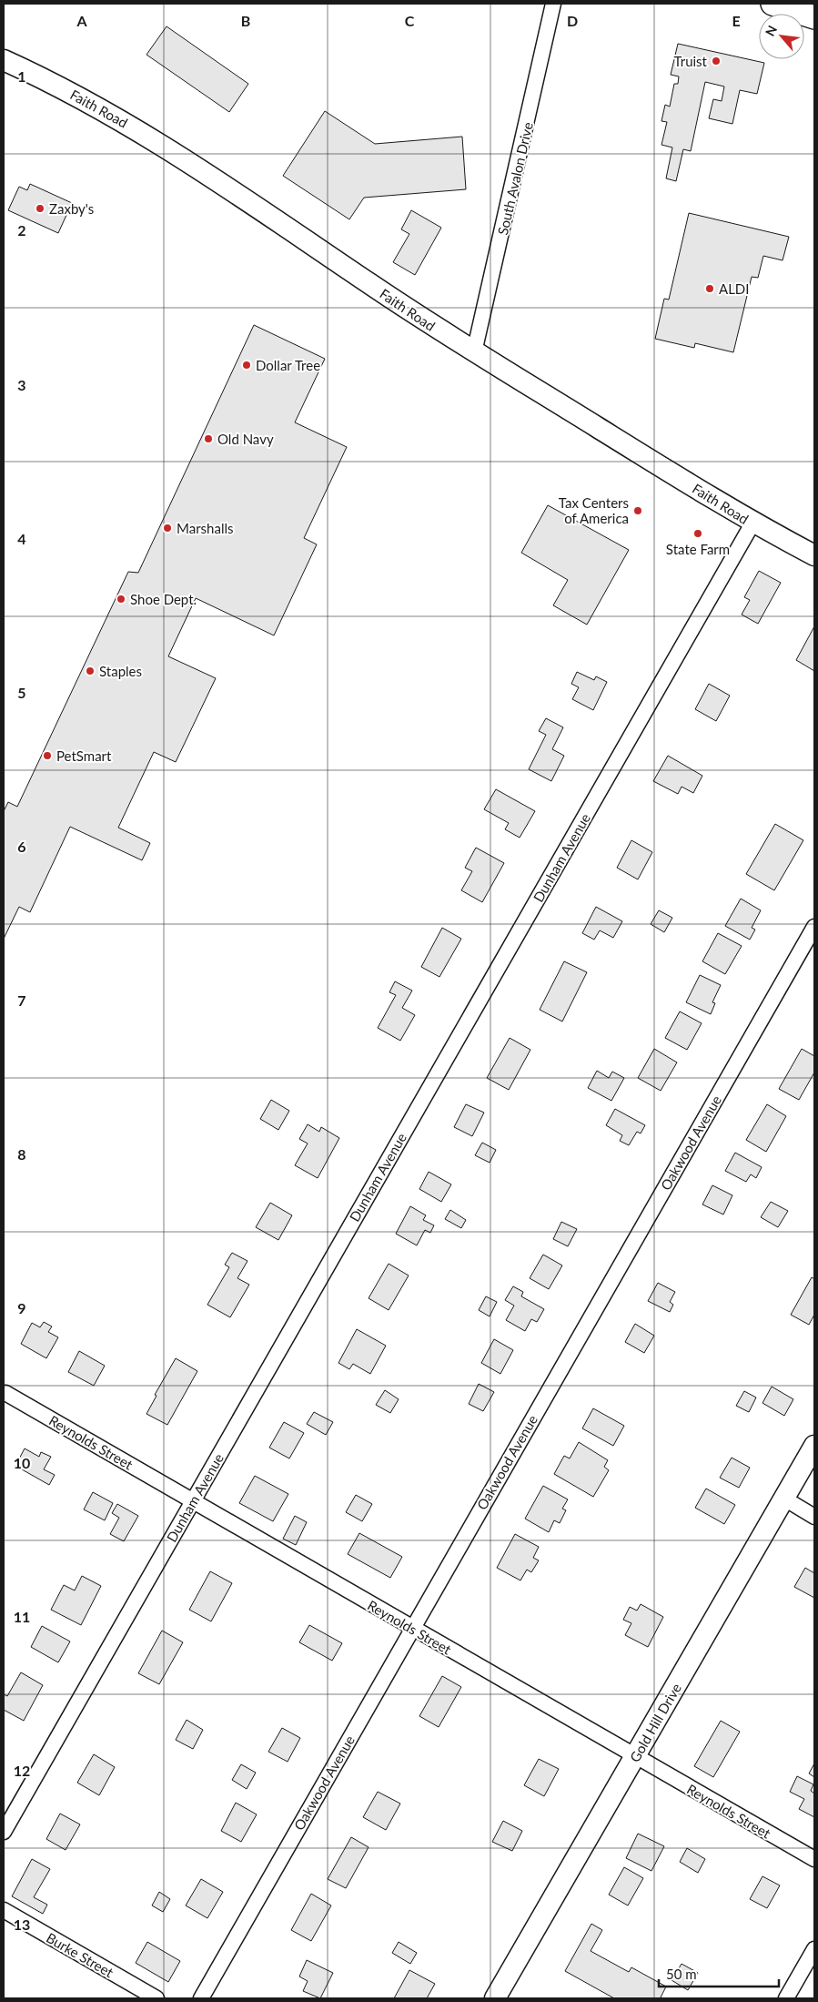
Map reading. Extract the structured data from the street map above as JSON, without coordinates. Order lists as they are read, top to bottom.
{
  "streets": {
    "main road": ["Faith Road", "Gold Hill Drive"],
    "street": [
      "South Avalon Drive",
      "Dunham Avenue",
      "Oakwood Avenue",
      "Reynolds Street",
      "Burke Street"
    ]
  },
  "crossings": [
    ["Faith Road", "South Avalon Drive"],
    ["Faith Road", "Dunham Avenue"],
    ["Dunham Avenue", "Reynolds Street"],
    ["Oakwood Avenue", "Reynolds Street"],
    ["Reynolds Street", "Gold Hill Drive"]
  ],
  "places": [
    "Truist",
    "Zaxby's",
    "ALDI",
    "Dollar Tree",
    "Old Navy",
    "Tax Centers of America",
    "Marshalls",
    "State Farm",
    "Shoe Dept.",
    "Staples",
    "PetSmart"
  ],
  "scale_bar": "50 m",
  "north": "top left",
  "grid": {
    "columns": [
      "A",
      "B",
      "C",
      "D",
      "E"
    ],
    "rows": [
      "1",
      "2",
      "3",
      "4",
      "5",
      "6",
      "7",
      "8",
      "9",
      "10",
      "11",
      "12",
      "13"
    ]
  }
}
